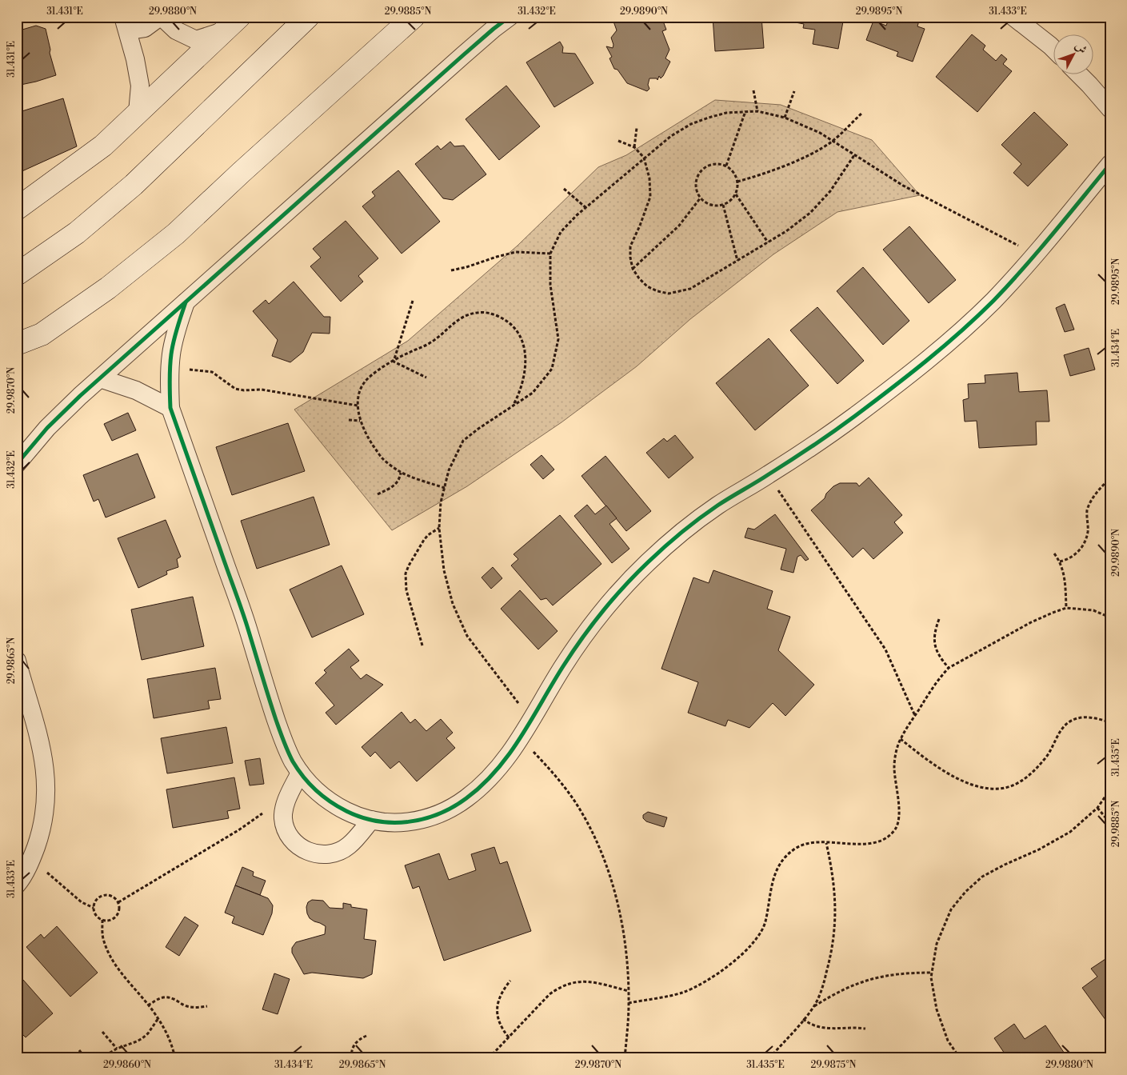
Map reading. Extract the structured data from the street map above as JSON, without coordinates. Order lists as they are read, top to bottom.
{
  "north": "top right",
  "coordinates": [
    "31.431°E",
    "29.9880°N",
    "29.9885°N",
    "31.432°E",
    "29.9890°N",
    "29.9895°N",
    "31.433°E",
    "31.434°E",
    "29.9870°N",
    "29.9865°N",
    "31.435°E",
    "29.9860°N",
    "29.9875°N"
  ]
}
